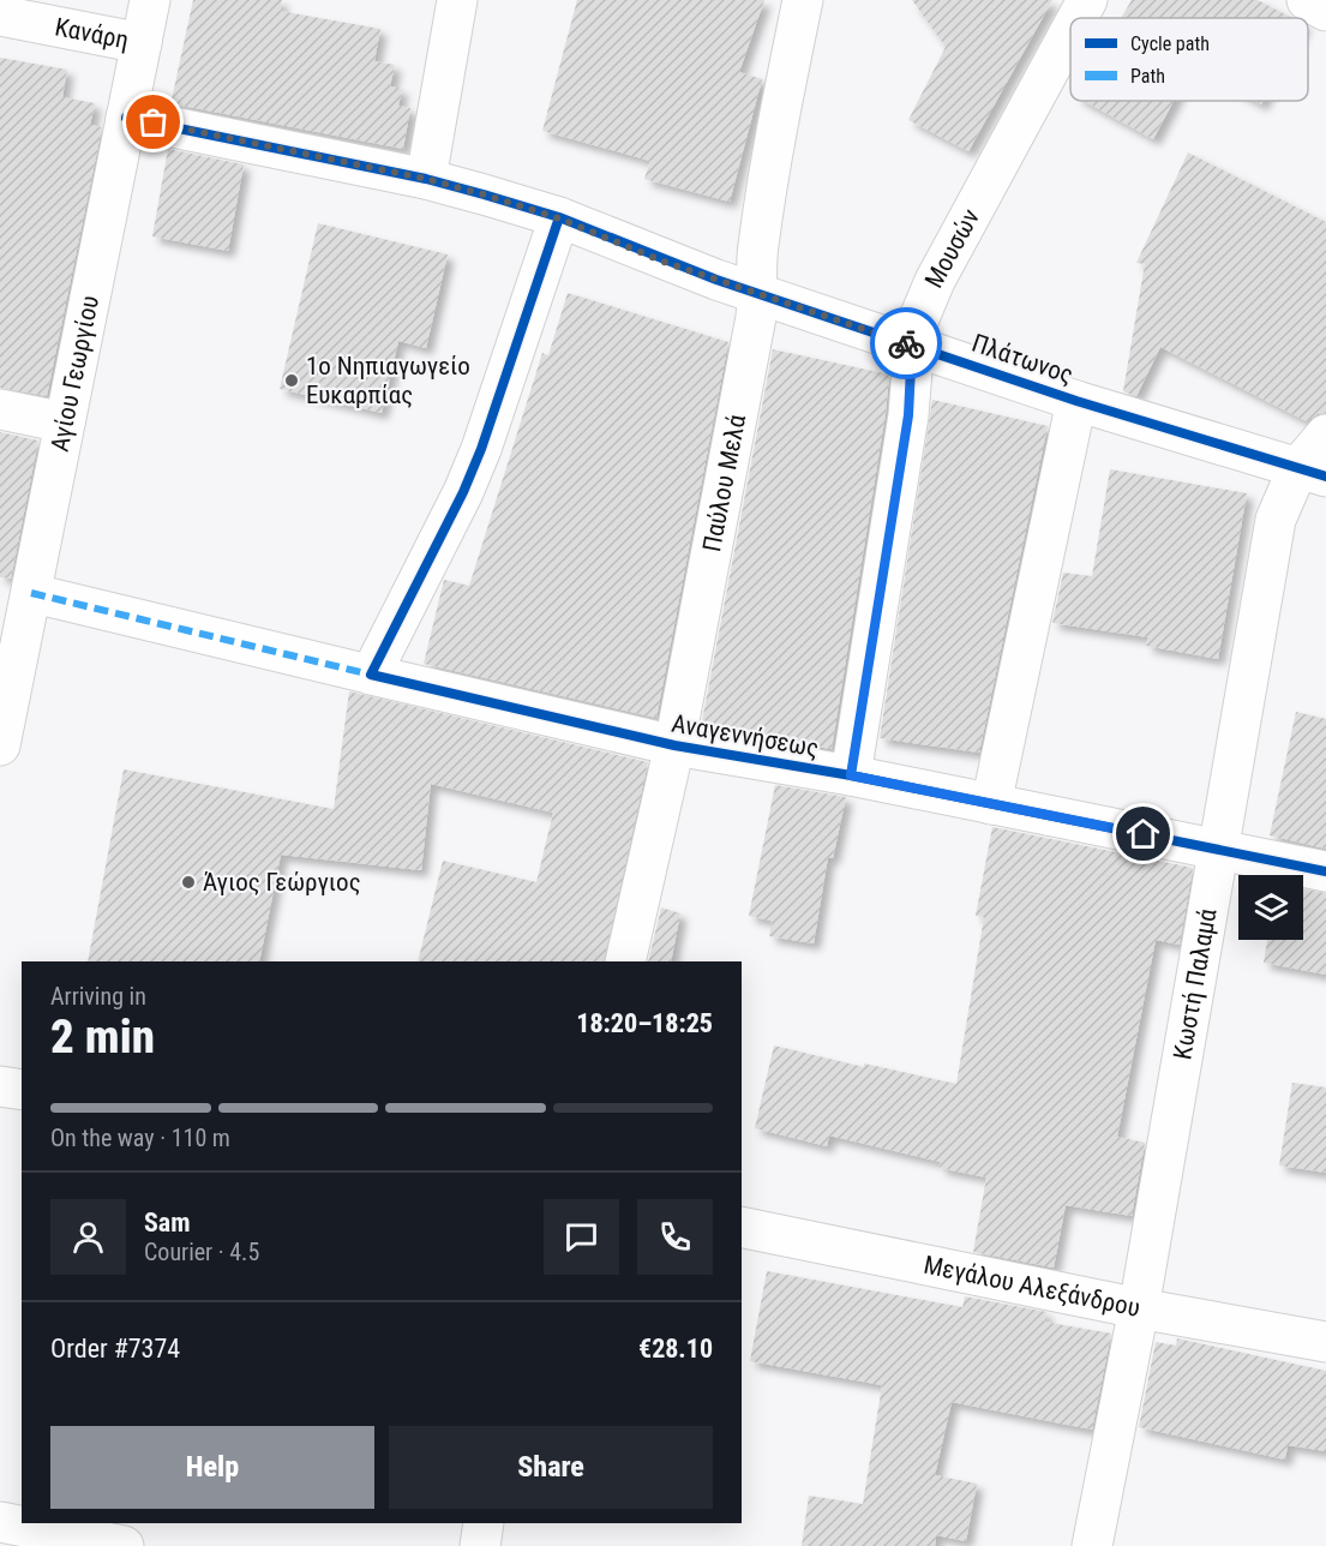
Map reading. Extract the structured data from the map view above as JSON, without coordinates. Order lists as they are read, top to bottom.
{
  "streets": {
    "street": [
      "Κανάρη",
      "Μουσών",
      "Πλάτωνος",
      "Αγίου Γεωργίου",
      "Παύλου Μελά",
      "Αναγεννήσεως",
      "Κωστή Παλαμά",
      "Μεγάλου Αλεξάνδρου"
    ]
  },
  "crossings": [
    ["Κανάρη", "Αγίου Γεωργίου"],
    ["Μουσών", "Πλάτωνος"],
    ["Μουσών", "Αναγεννήσεως"],
    ["Πλάτωνος", "Αγίου Γεωργίου"],
    ["Πλάτωνος", "Παύλου Μελά"],
    ["Πλάτωνος", "Κωστή Παλαμά"],
    ["Παύλου Μελά", "Αναγεννήσεως"],
    ["Αναγεννήσεως", "Κωστή Παλαμά"],
    ["Κωστή Παλαμά", "Μεγάλου Αλεξάνδρου"]
  ],
  "places": ["1ο Νηπιαγωγείο Ευκαρπίας", "Άγιος Γεώργιος"],
  "legend": ["Cycle path", "Path"],
  "page": {
    "heading": ["2 min", "Arriving in", "18:20–18:25"],
    "panel": [
      "Sam",
      "Courier · 4.5",
      "Order #7374",
      "€28.10"
    ],
    "bar": "On the way · 110 m",
    "buttons": ["Help", "Share"]
  }
}
